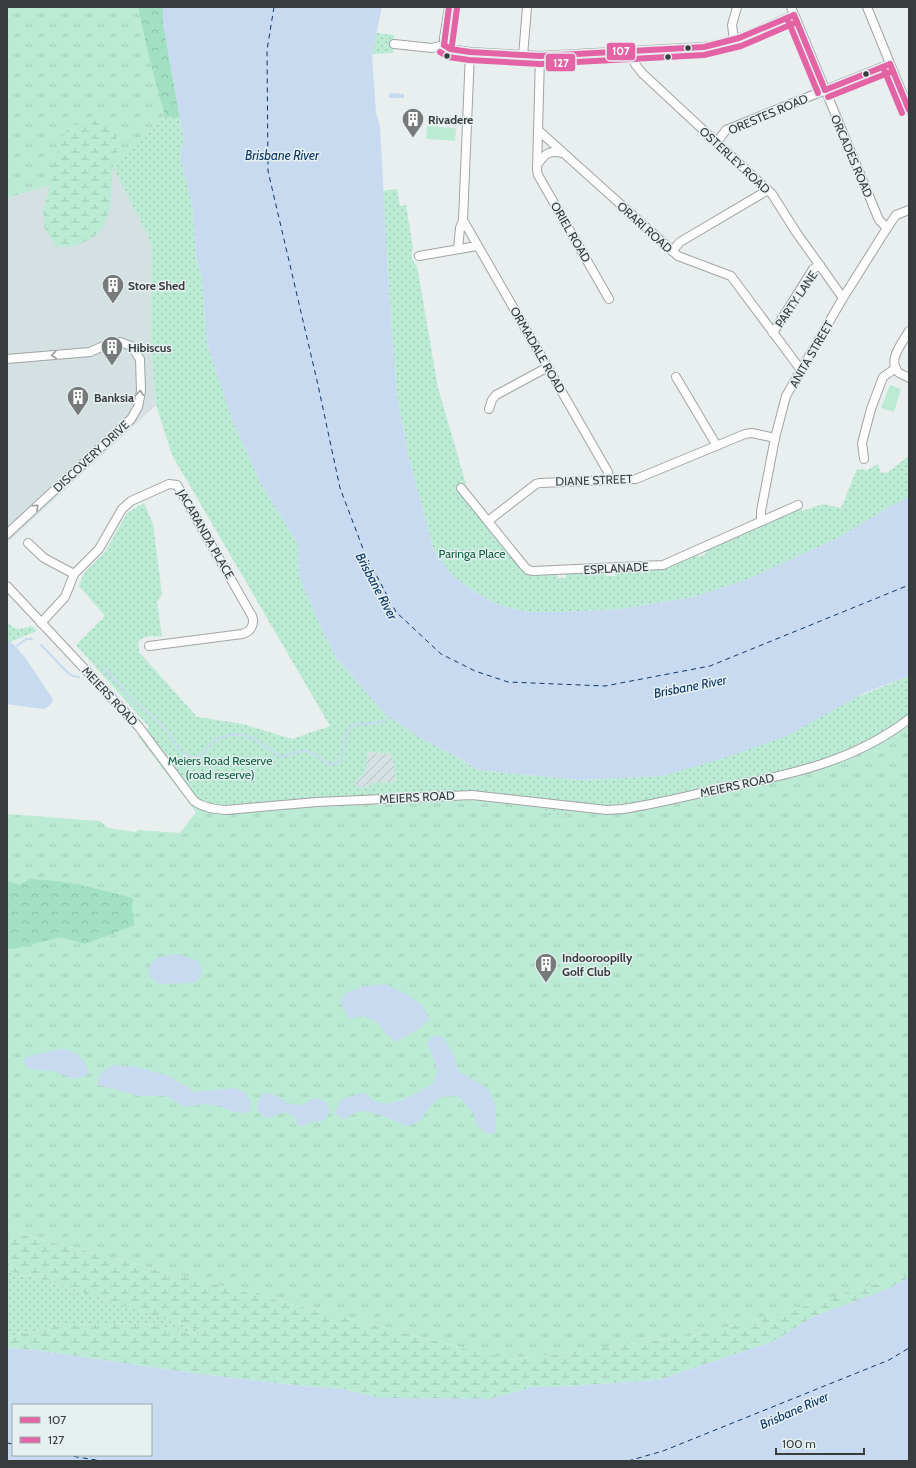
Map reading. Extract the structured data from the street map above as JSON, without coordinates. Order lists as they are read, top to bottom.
{
  "streets": {
    "street": [
      "ORESTES ROAD",
      "ORCADES ROAD",
      "OSTERLEY ROAD",
      "ORARI ROAD",
      "ORIEL ROAD",
      "PARTY LANE",
      "ORMADALE ROAD",
      "ANITA STREET",
      "DISCOVERY DRIVE",
      "DIANE STREET",
      "JACARANDA PLACE",
      "ESPLANADE",
      "MEIERS ROAD"
    ]
  },
  "crossings": [
    ["ORESTES ROAD", "ORCADES ROAD"],
    ["ORESTES ROAD", "OSTERLEY ROAD"],
    ["ORCADES ROAD", "ANITA STREET"],
    ["OSTERLEY ROAD", "PARTY LANE"],
    ["OSTERLEY ROAD", "ANITA STREET"],
    ["ORARI ROAD", "ORIEL ROAD"],
    ["ORARI ROAD", "PARTY LANE"],
    ["ORARI ROAD", "ANITA STREET"],
    ["ORMADALE ROAD", "DIANE STREET"],
    ["ANITA STREET", "DIANE STREET"],
    ["ANITA STREET", "ESPLANADE"],
    ["DIANE STREET", "ESPLANADE"],
    ["JACARANDA PLACE", "MEIERS ROAD"]
  ],
  "water": ["Brisbane River"],
  "parks": ["Paringa Place", "Meiers Road Reserve (road reserve)"],
  "places": {
    "building": [
      "Rivadere",
      "Store Shed",
      "Hibiscus",
      "Banksia",
      "Indooroopilly Golf Club"
    ]
  },
  "lines": ["transit line 107", "transit line 127"],
  "legend": ["107", "127"],
  "scale_bar": "100 m"
}
